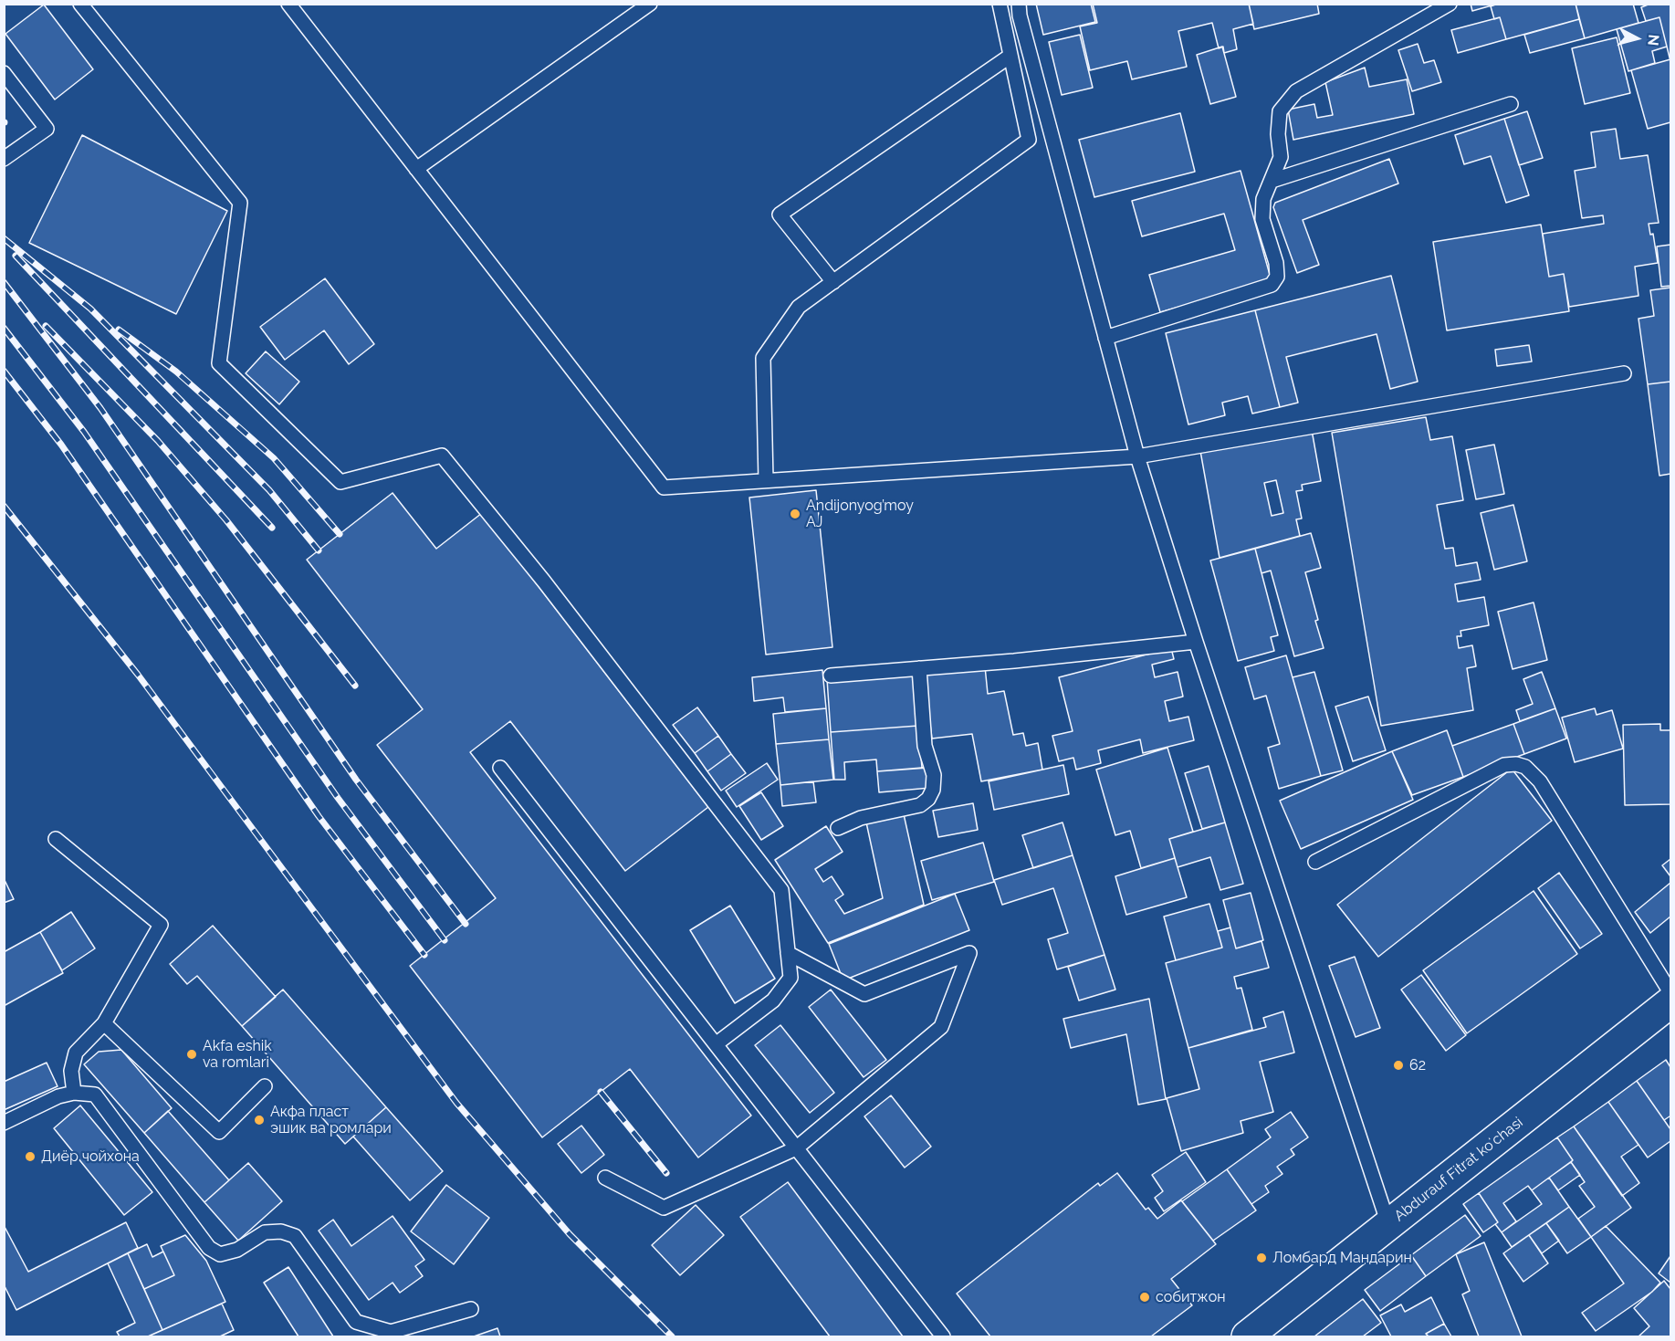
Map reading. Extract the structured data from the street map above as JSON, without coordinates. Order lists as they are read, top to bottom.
{
  "streets": {
    "main road": ["Abdurauf Fitrat koʻchasi"]
  },
  "places": [
    "Andijonyog’moy AJ",
    "Akfa eshik va romlari",
    "62",
    "Акфа пласт эшик ва ромлари",
    "Диёр чойхона",
    "Ломбард Мандарин",
    "собитжон"
  ],
  "north": "right"
}
